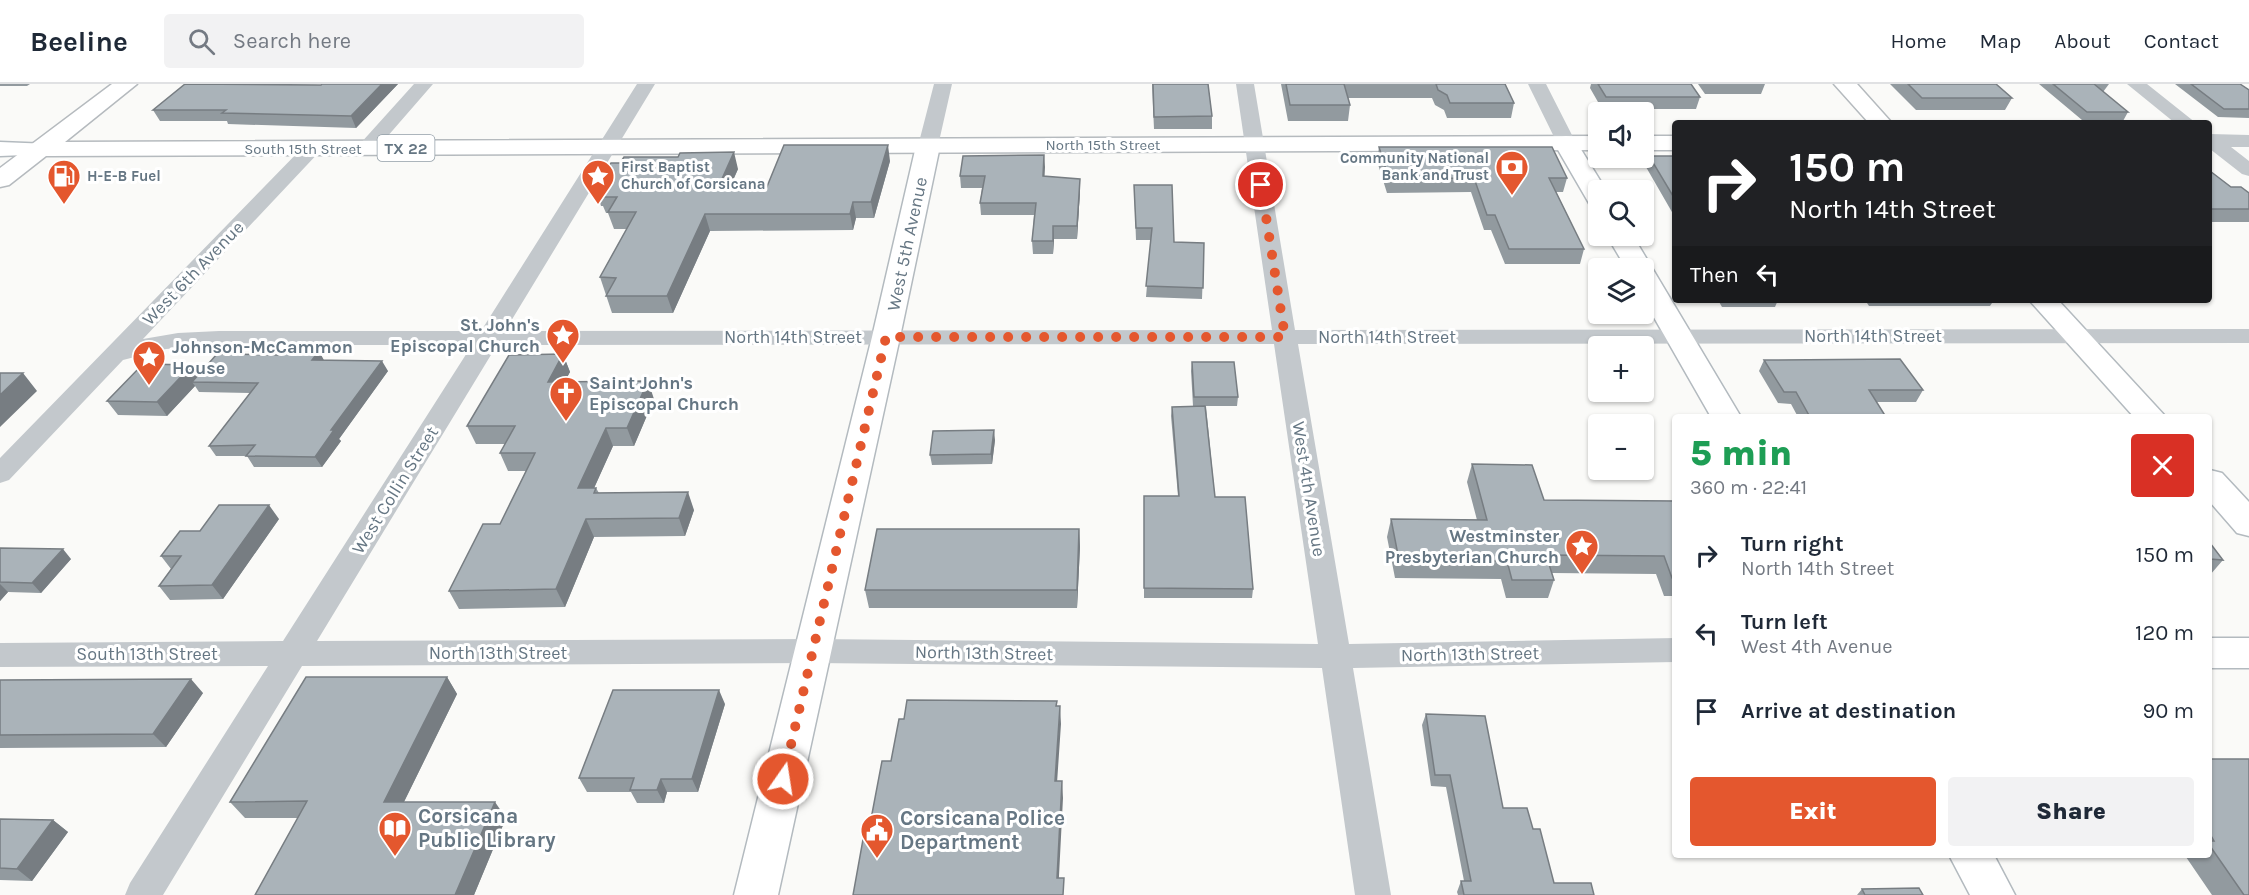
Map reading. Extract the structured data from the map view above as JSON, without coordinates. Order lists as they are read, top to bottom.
{
  "streets": {
    "main road": [
      "North 15th Street",
      "TX 22",
      "South 15th Street",
      "West 5th Avenue"
    ],
    "street": [
      "West 6th Avenue",
      "North 14th Street",
      "West 4th Avenue",
      "West Collin Street",
      "North 13th Street",
      "South 13th Street"
    ]
  },
  "crossings": [
    ["North 15th Street", "South 15th Street"],
    ["North 15th Street", "West 5th Avenue"],
    ["North 15th Street", "West 4th Avenue"],
    ["North 15th Street", "West Collin Street"],
    ["South 15th Street", "West 6th Avenue"],
    ["South 15th Street", "West Collin Street"],
    ["West 5th Avenue", "North 14th Street"],
    ["West 5th Avenue", "North 13th Street"],
    ["West 6th Avenue", "North 14th Street"],
    ["North 14th Street", "West 4th Avenue"],
    ["North 14th Street", "West Collin Street"],
    ["West 4th Avenue", "North 13th Street"],
    ["West Collin Street", "North 13th Street"],
    ["West Collin Street", "South 13th Street"],
    ["North 13th Street", "South 13th Street"]
  ],
  "places": {
    "bank": ["Community National Bank and Trust"],
    "fuel station": ["H-E-B Fuel"],
    "place": [
      "First Baptist Church of Corsicana",
      "St. John's Episcopal Church",
      "Johnson-McCammon House",
      "Westminster Presbyterian Church"
    ],
    "church": ["Saint John's Episcopal Church"],
    "library": ["Corsicana Public Library"],
    "public building": ["Corsicana Police Department"]
  },
  "page": {
    "header": "Beeline",
    "search": "Search here",
    "nav": [
      "Home",
      "Map",
      "About",
      "Contact"
    ],
    "map_buttons": ["+", "−"],
    "turn": ["150 m", "North 14th Street"],
    "then": "Then",
    "heading": ["5 min", "360 m · 22:41"],
    "list": [
      {
        "name": "Turn right",
        "note": "North 14th Street",
        "value": "150 m"
      },
      {
        "name": "Turn left",
        "note": "West 4th Avenue",
        "value": "120 m"
      },
      {
        "name": "Arrive at destination",
        "value": "90 m"
      }
    ],
    "buttons": ["Exit", "Share"]
  }
}
